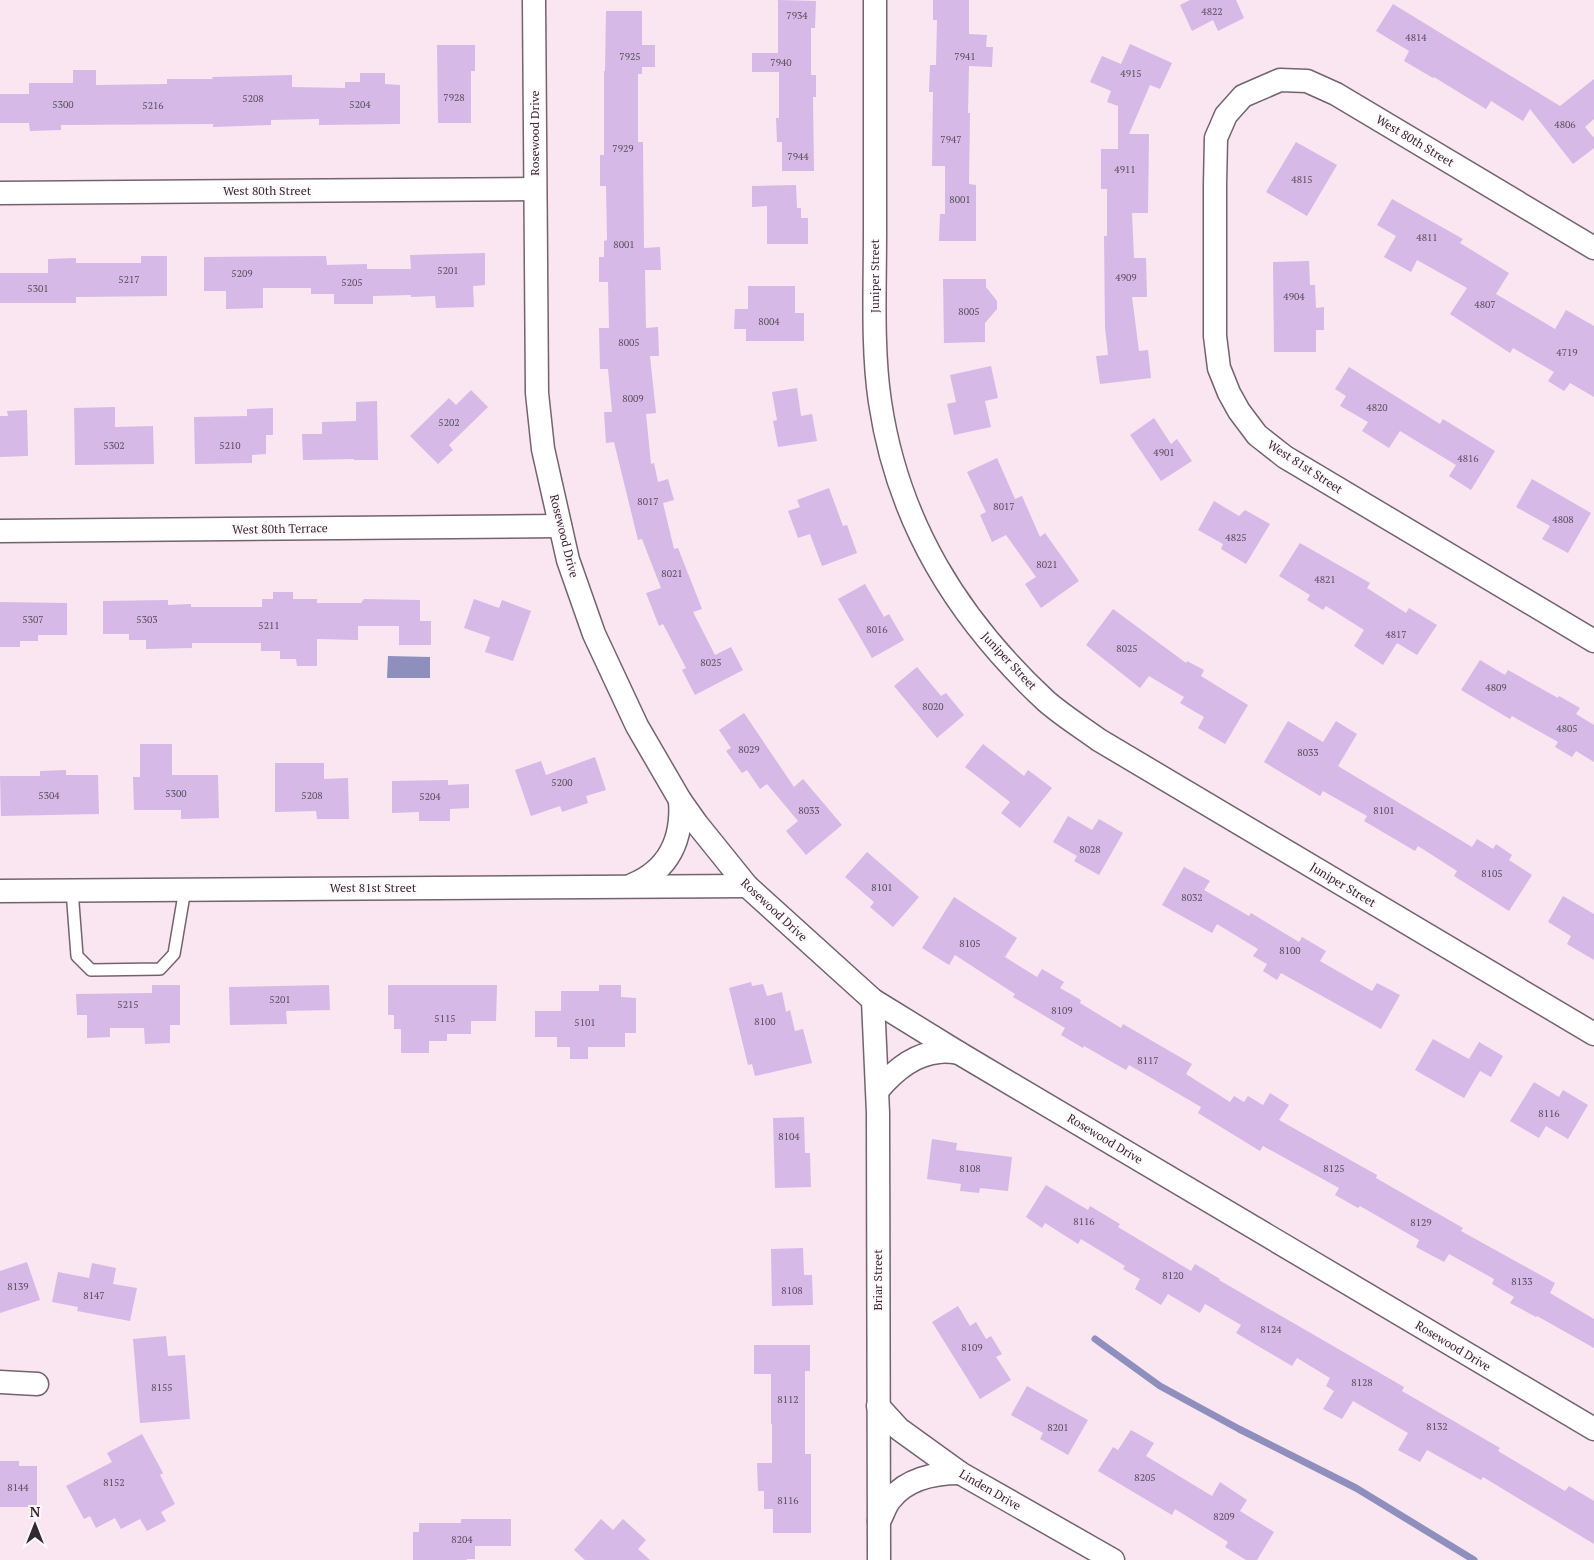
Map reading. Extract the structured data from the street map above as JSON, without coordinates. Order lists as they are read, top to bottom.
{
  "streets": {
    "street": [
      "Rosewood Drive",
      "West 80th Street",
      "Juniper Street",
      "West 81st Street",
      "West 80th Terrace",
      "Briar Street",
      "Linden Drive"
    ]
  },
  "crossings": [
    ["Rosewood Drive", "West 80th Street"],
    ["Rosewood Drive", "West 81st Street"],
    ["Rosewood Drive", "West 80th Terrace"],
    ["Rosewood Drive", "Briar Street"],
    ["West 80th Street", "West 81st Street"],
    ["Briar Street", "Linden Drive"]
  ],
  "house_numbers": [
    "4822",
    "7934",
    "4814",
    "7925",
    "7941",
    "7940",
    "4915",
    "7928",
    "5208",
    "5300",
    "5204",
    "5216",
    "4806",
    "7947",
    "7929",
    "7944",
    "4911",
    "4815",
    "8001",
    "4811",
    "8001",
    "5201",
    "5209",
    "4909",
    "5217",
    "5205",
    "5301",
    "4904",
    "4807",
    "8005",
    "8004",
    "8005",
    "4719",
    "8009",
    "4820",
    "5202",
    "5302",
    "5210",
    "4901",
    "4816",
    "8017",
    "8017",
    "4808",
    "4825",
    "8021",
    "8021",
    "4821",
    "5307",
    "5303",
    "5211",
    "8016",
    "4817",
    "8025",
    "8025",
    "4809",
    "8020",
    "4805",
    "8029",
    "8033",
    "5200",
    "5300",
    "5304",
    "5208",
    "5204",
    "8033",
    "8101",
    "8028",
    "8105",
    "8101",
    "8032",
    "8105",
    "8100",
    "5201",
    "5215",
    "8109",
    "5115",
    "8100",
    "5101",
    "8117",
    "8116",
    "8104",
    "8108",
    "8125",
    "8116",
    "8129",
    "8120",
    "8133",
    "8139",
    "8108",
    "8147",
    "8124",
    "8109",
    "8128",
    "8155",
    "8112",
    "8132",
    "8201",
    "8205",
    "8152",
    "8144",
    "8116",
    "8209",
    "8204"
  ],
  "north": "top"
}
